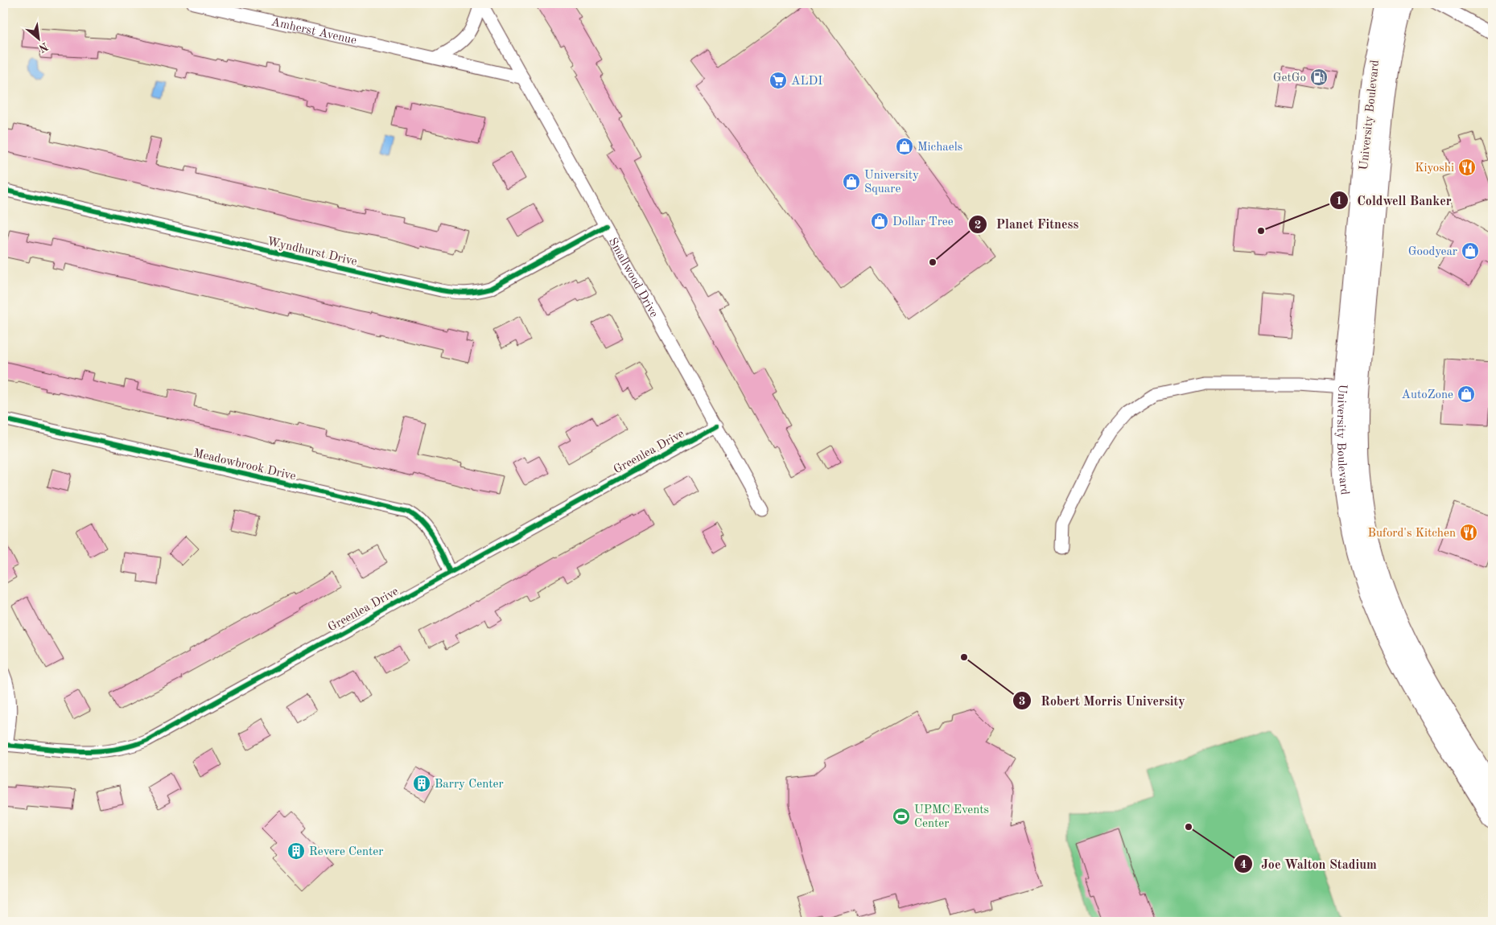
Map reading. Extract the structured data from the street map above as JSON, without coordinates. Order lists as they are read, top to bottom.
{
  "streets": {
    "main road": ["University Boulevard"],
    "street": [
      "Amherst Avenue",
      "Wyndhurst Drive",
      "Smallwood Drive",
      "Greenlea Drive",
      "Meadowbrook Drive"
    ]
  },
  "crossings": [
    ["Amherst Avenue", "Smallwood Drive"],
    ["Wyndhurst Drive", "Smallwood Drive"],
    ["Smallwood Drive", "Greenlea Drive"],
    ["Greenlea Drive", "Meadowbrook Drive"]
  ],
  "places": {
    "fuel station": ["GetGo"],
    "supermarket": ["ALDI"],
    "shop": [
      "Michaels",
      "University Square",
      "Dollar Tree",
      "Goodyear",
      "AutoZone"
    ],
    "restaurant": ["Kiyoshi", "Buford's Kitchen"],
    "other": [
      "Coldwell Banker",
      "Planet Fitness",
      "Robert Morris University",
      "Joe Walton Stadium"
    ],
    "building": ["Barry Center", "Revere Center"],
    "sports": ["UPMC Events Center"]
  },
  "north": "bottom right"
}
